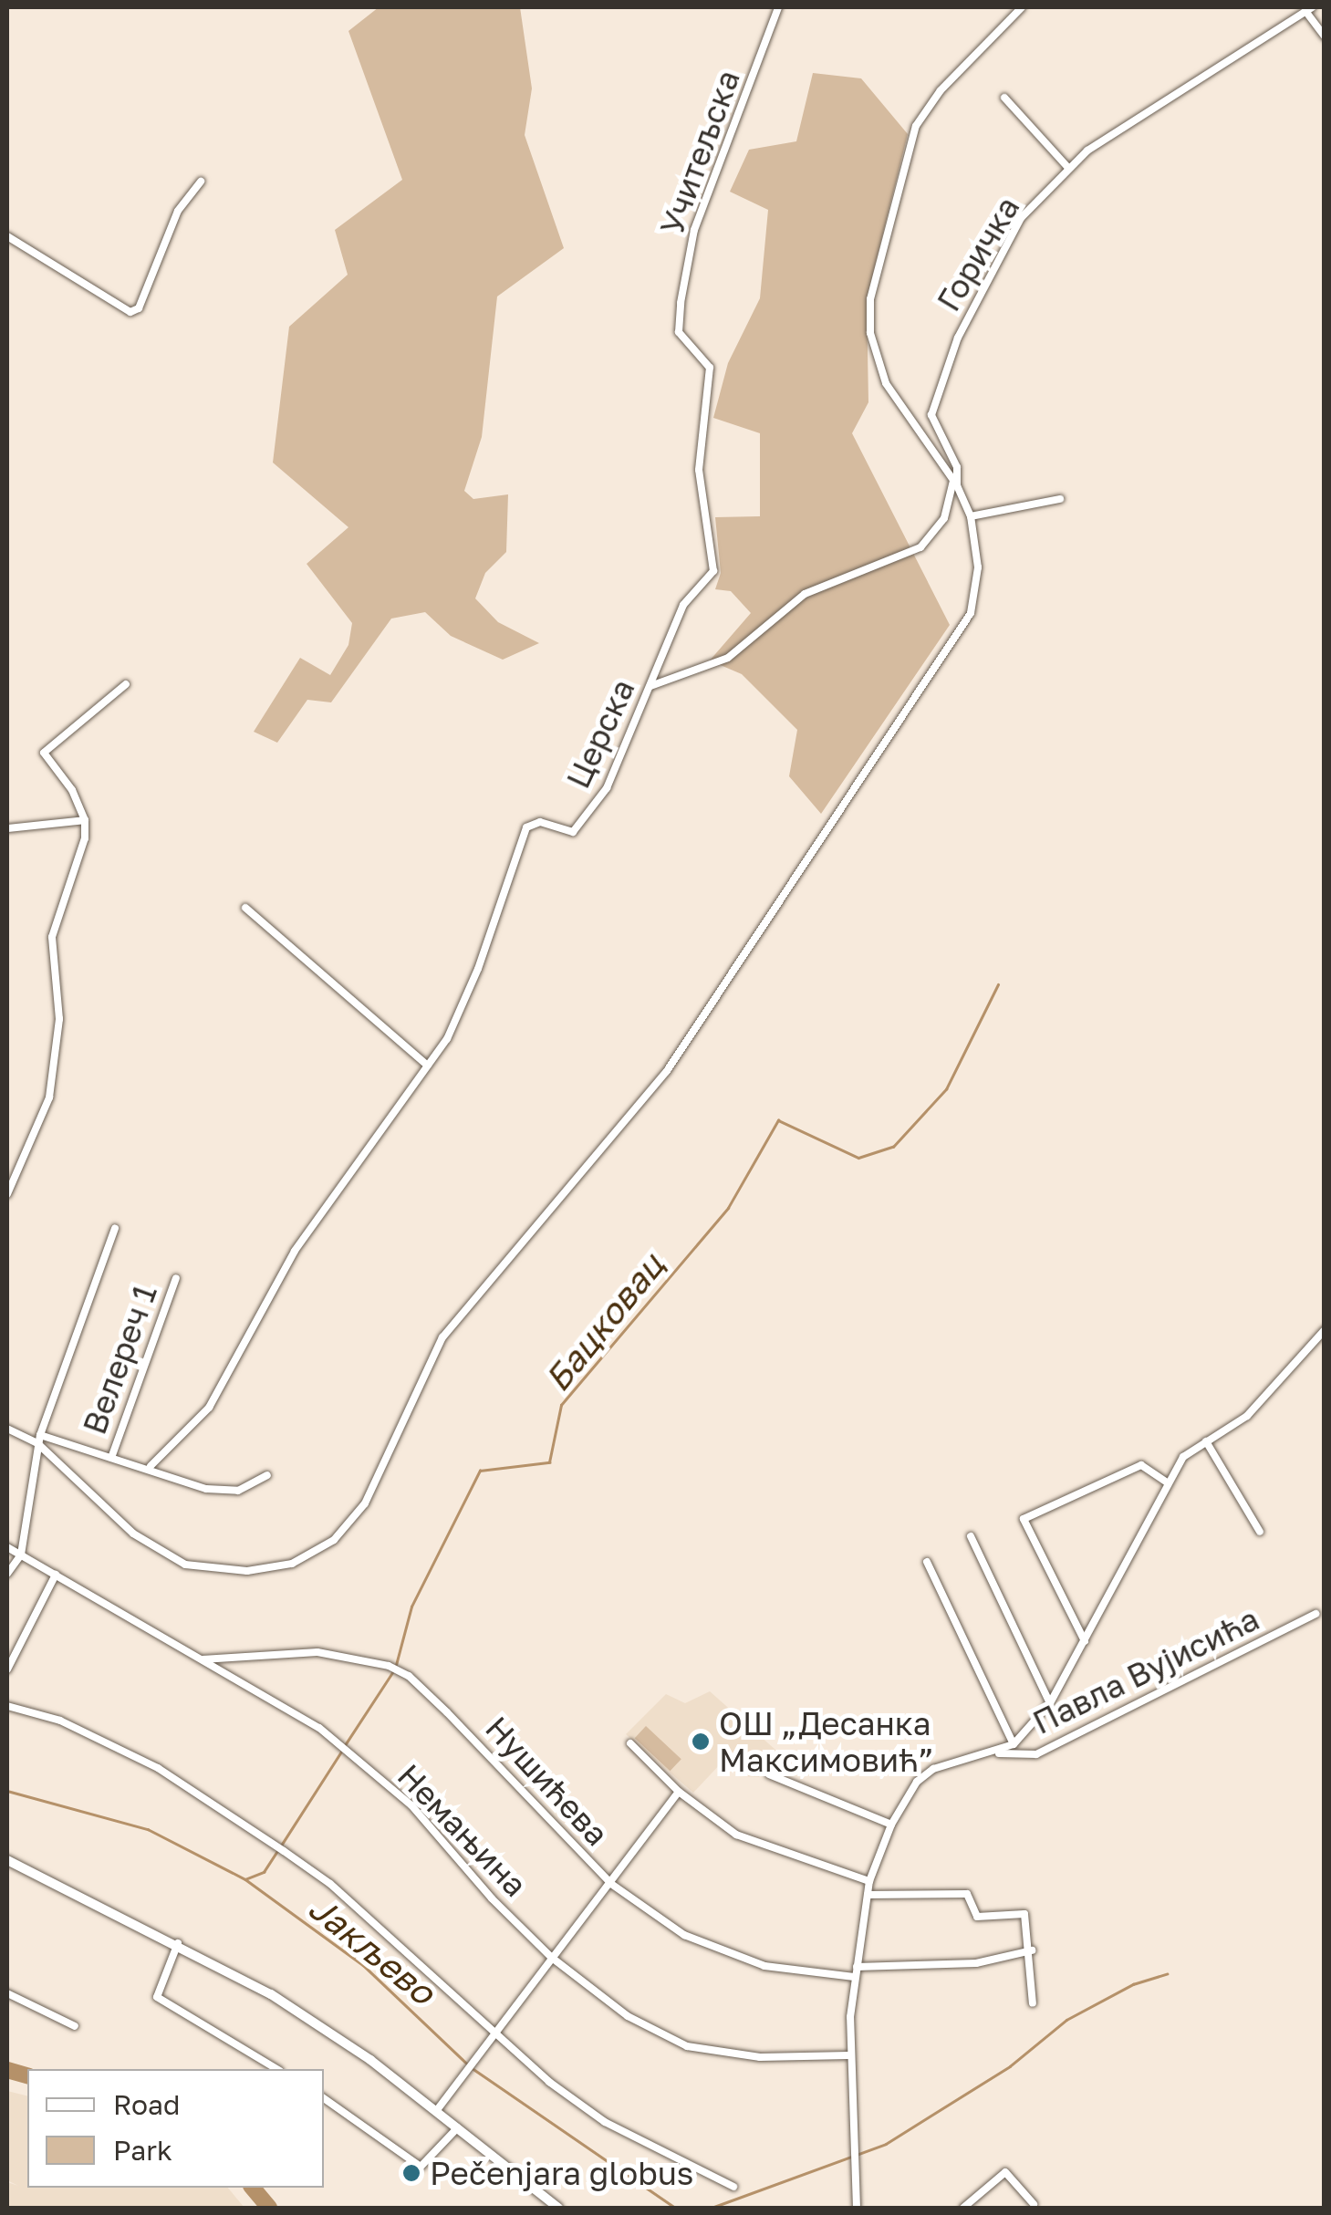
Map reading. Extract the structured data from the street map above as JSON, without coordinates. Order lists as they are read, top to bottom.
{
  "streets": {
    "street": [
      "Учитељска",
      "Горичка",
      "Церска",
      "Велереч 1",
      "Павла Вујисића",
      "Нушићева",
      "Немањина"
    ]
  },
  "crossings": [
    ["Учитељска", "Церска"],
    ["Нушићева", "Немањина"]
  ],
  "water": ["Бацковац", "Јакљево"],
  "places": ["ОШ „Десанка Максимовић”", "Pečenjara globus"],
  "legend": ["Road", "Park"]
}
